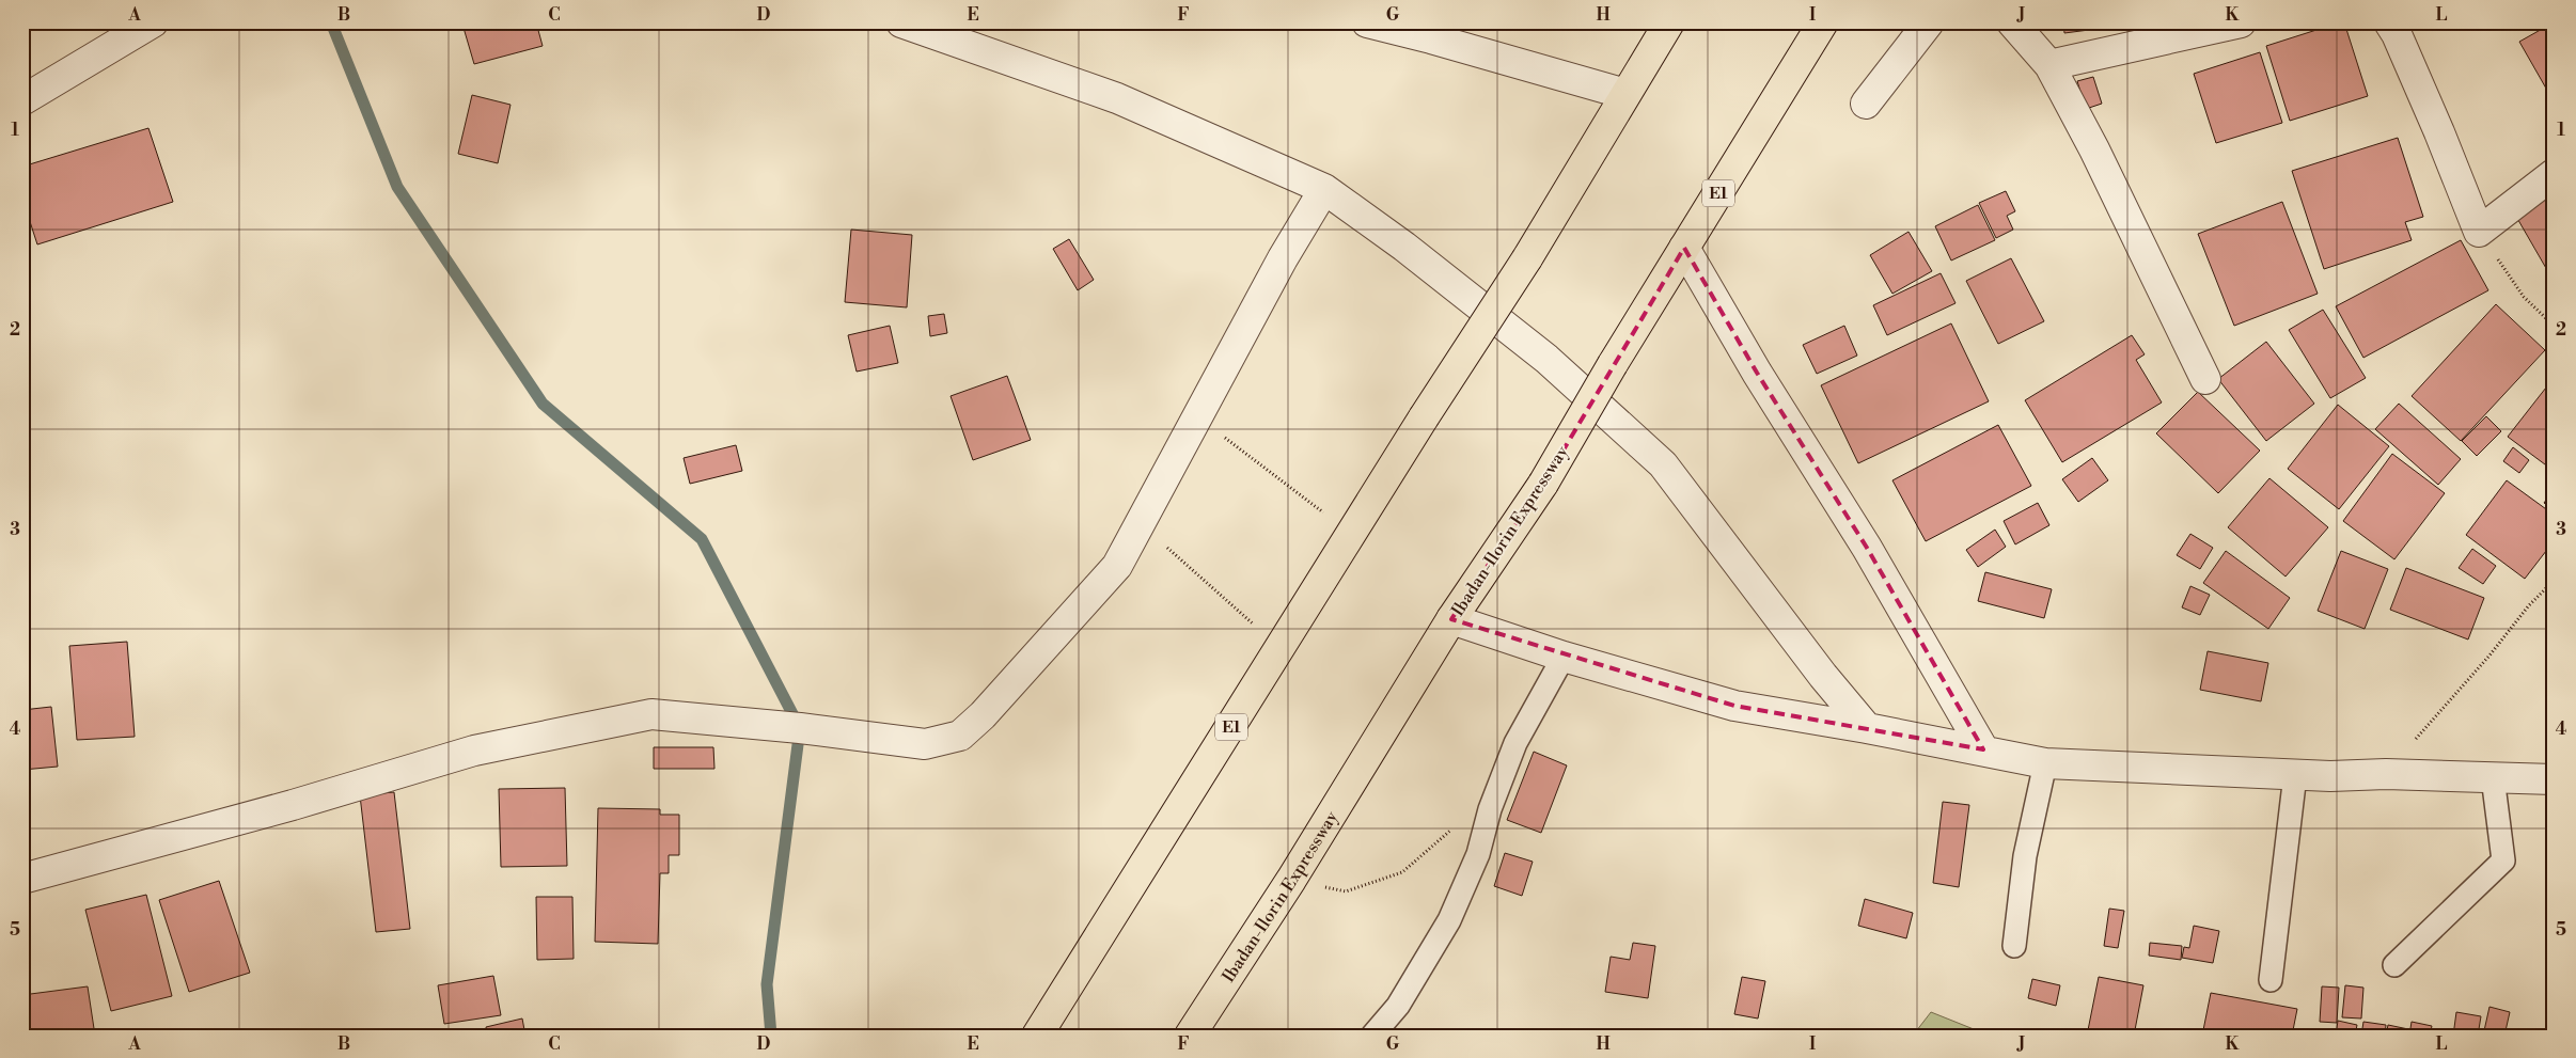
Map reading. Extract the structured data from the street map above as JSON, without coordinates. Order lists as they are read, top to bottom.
{
  "streets": {
    "highway": ["E1", "Ibadan-Ilorin Expressway"]
  },
  "grid": {
    "columns": [
      "A",
      "B",
      "C",
      "D",
      "E",
      "F",
      "G",
      "H",
      "I",
      "J",
      "K",
      "L"
    ],
    "rows": [
      "1",
      "2",
      "3",
      "4",
      "5"
    ]
  }
}
